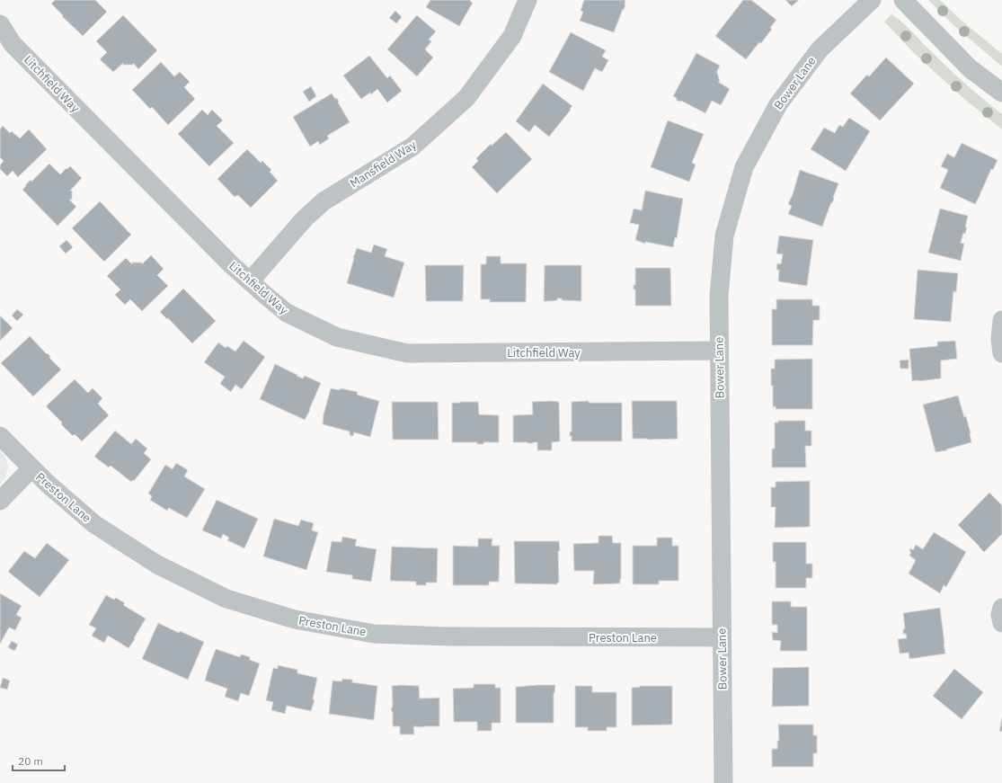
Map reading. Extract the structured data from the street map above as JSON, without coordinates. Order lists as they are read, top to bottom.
{
  "streets": {
    "street": [
      "Bower Lane",
      "Litchfield Way",
      "Mansfield Way",
      "Preston Lane"
    ]
  },
  "crossings": [
    ["Bower Lane", "Litchfield Way"],
    ["Bower Lane", "Preston Lane"],
    ["Litchfield Way", "Mansfield Way"]
  ],
  "scale_bar": "20 m"
}
